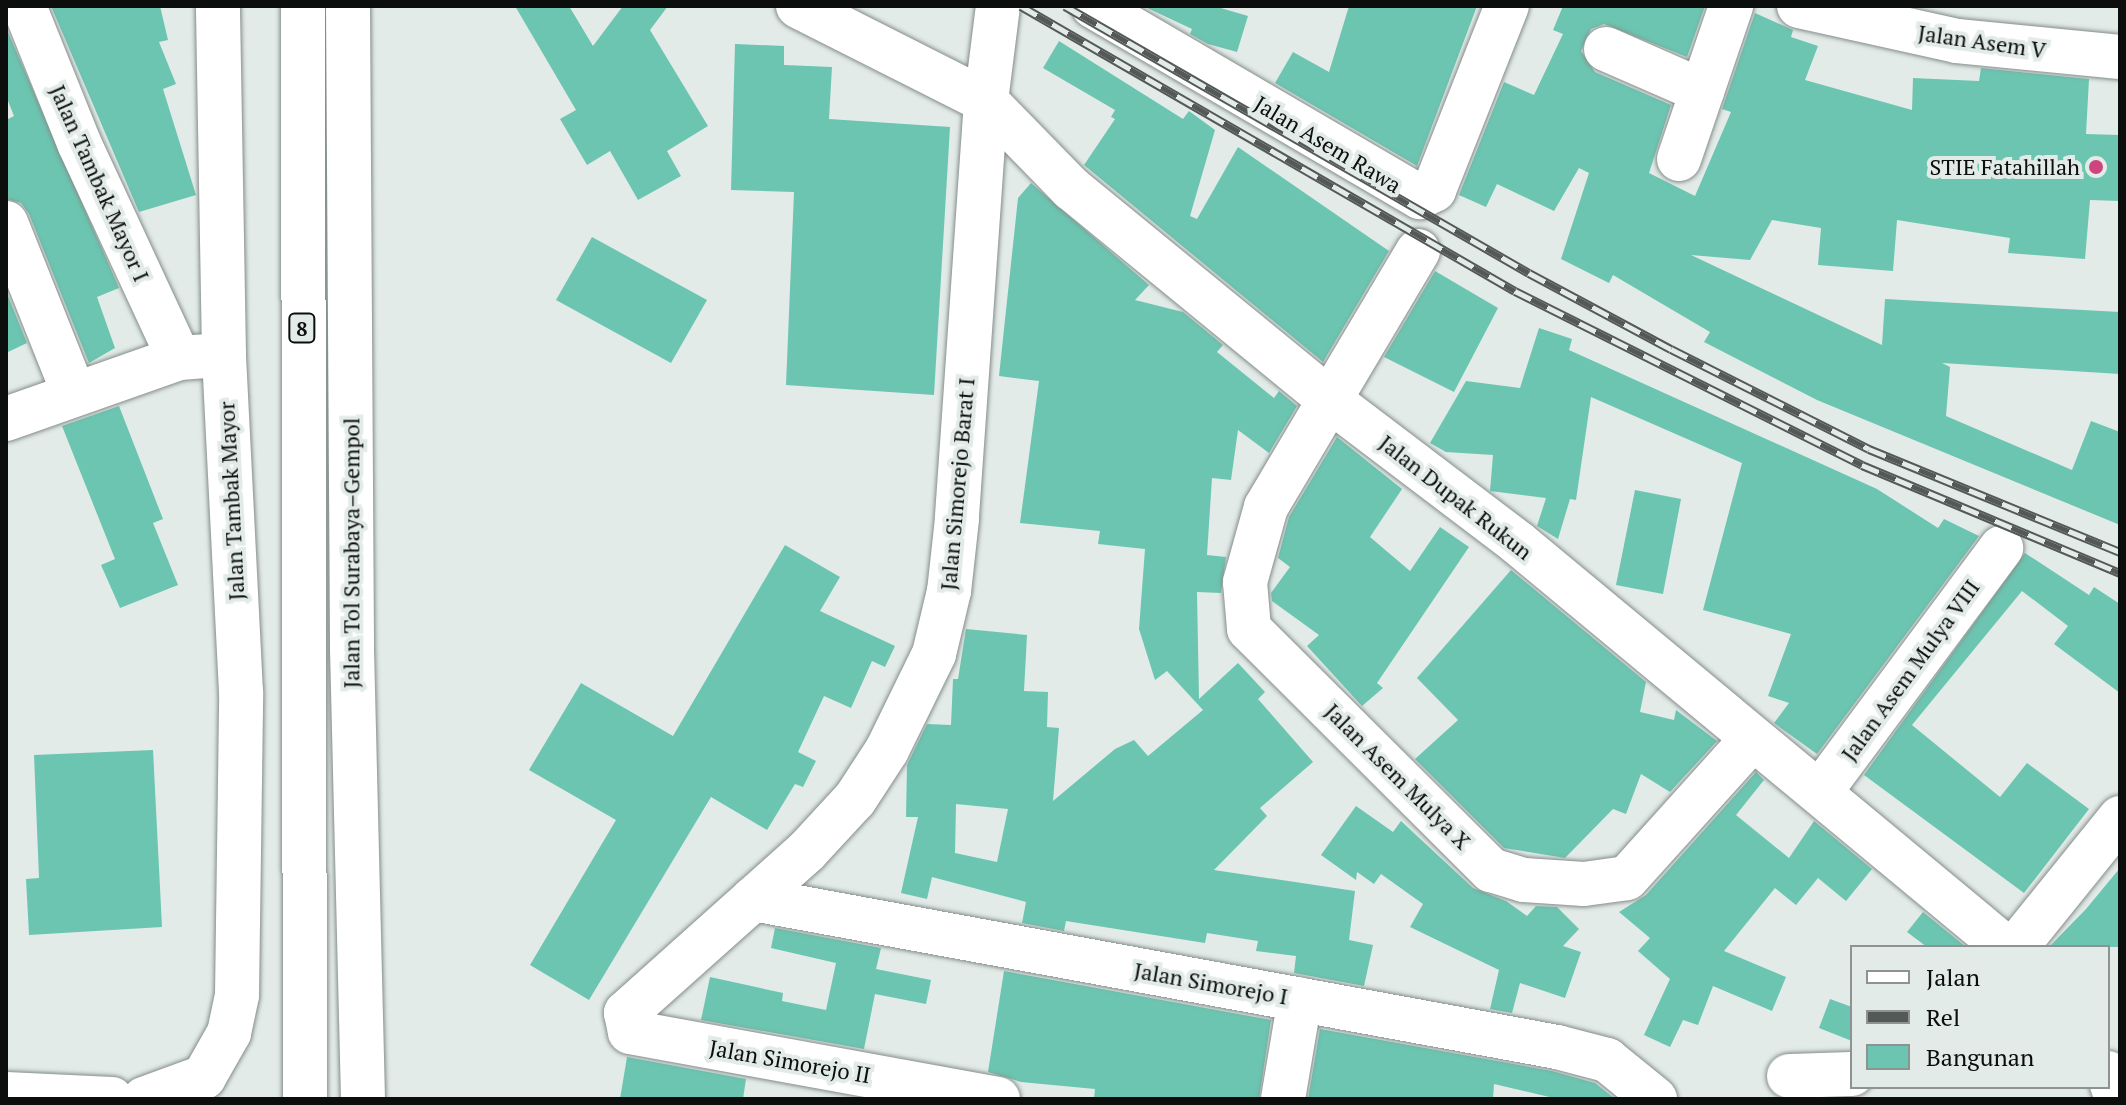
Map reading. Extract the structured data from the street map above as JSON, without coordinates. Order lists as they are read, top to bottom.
{
  "streets": {
    "main road": [
      "Jalan Asem V",
      "Jalan Asem Rawa",
      "Jalan Tambak Mayor I",
      "8",
      "Jalan Simorejo Barat I",
      "Jalan Dupak Rukun",
      "Jalan Tambak Mayor",
      "Jalan Tol Surabaya–Gempol",
      "Jalan Asem Mulya VIII",
      "Jalan Asem Mulya X",
      "Jalan Simorejo I",
      "Jalan Simorejo II"
    ]
  },
  "crossings": [
    ["Jalan Simorejo Barat I", "Jalan Dupak Rukun"],
    ["Jalan Simorejo Barat I", "Jalan Simorejo I"],
    ["Jalan Simorejo Barat I", "Jalan Simorejo II"],
    ["Jalan Dupak Rukun", "Jalan Asem Mulya VIII"],
    ["Jalan Dupak Rukun", "Jalan Asem Mulya X"]
  ],
  "places": ["STIE Fatahillah"],
  "legend": ["Jalan", "Rel", "Bangunan"]
}
